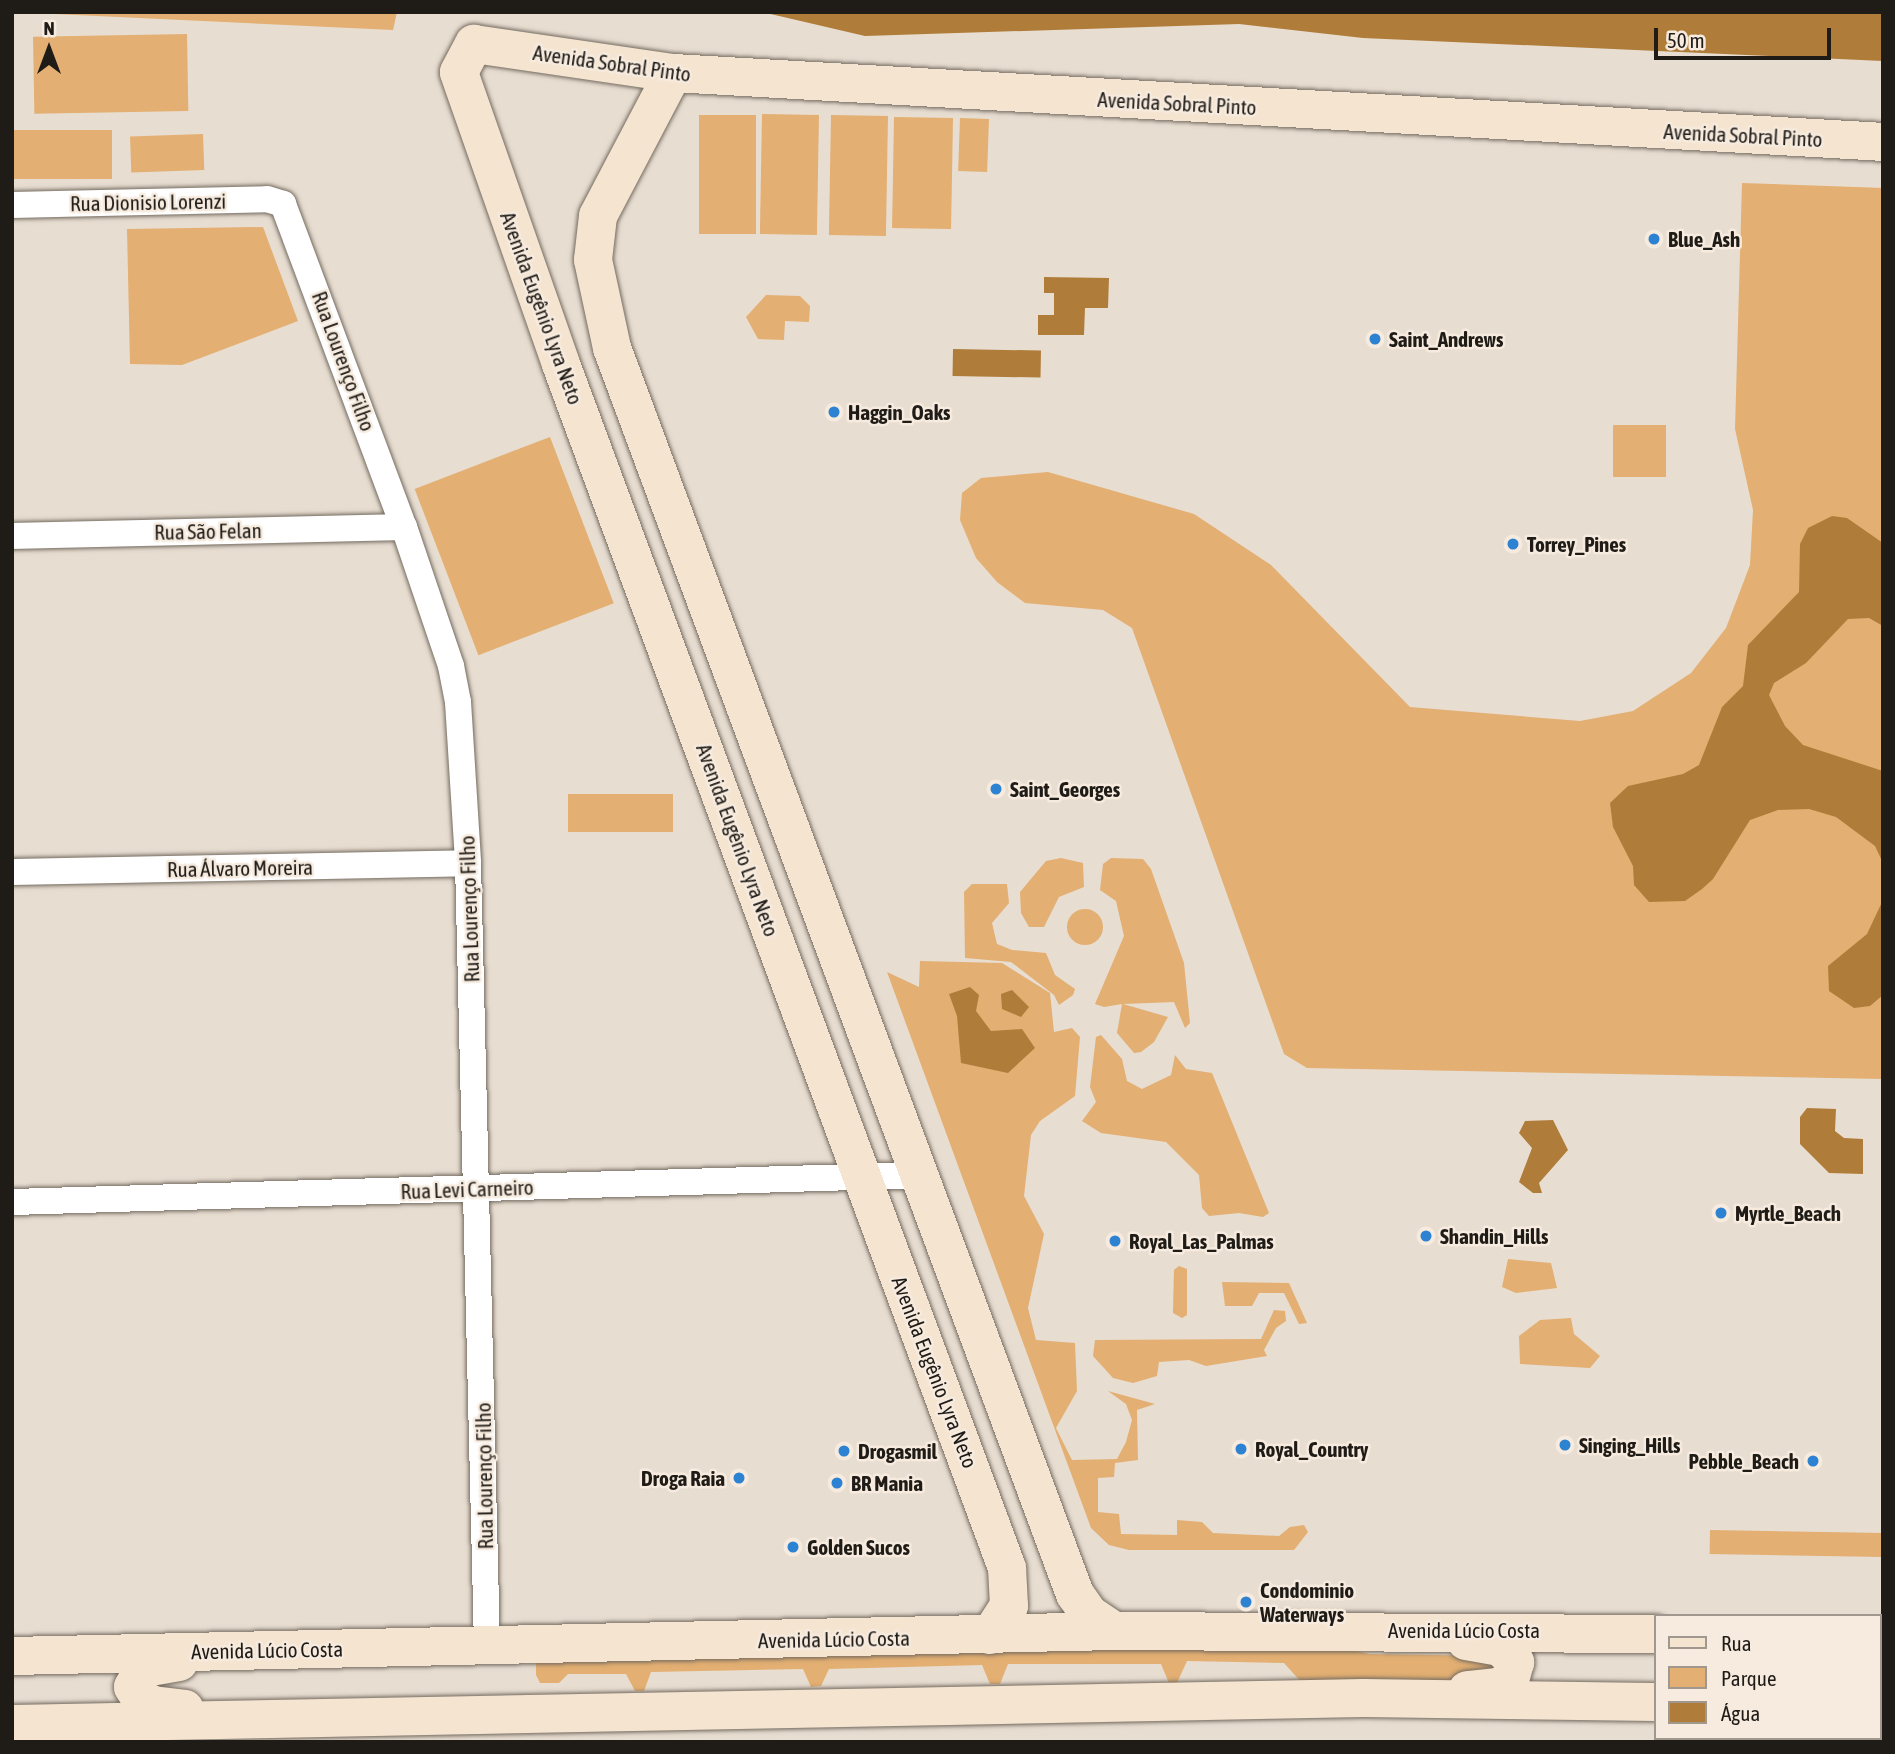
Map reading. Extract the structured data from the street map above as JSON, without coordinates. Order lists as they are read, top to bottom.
{
  "streets": {
    "street": [
      "Avenida Sobral Pinto",
      "Rua Dionisio Lorenzi",
      "Avenida Eugênio Lyra Neto",
      "Rua Lourenço Filho",
      "Rua São Felan",
      "Rua Álvaro Moreira",
      "Rua Levi Carneiro",
      "Avenida Lúcio Costa"
    ]
  },
  "crossings": [
    ["Avenida Sobral Pinto", "Avenida Eugênio Lyra Neto"],
    ["Rua Dionisio Lorenzi", "Rua Lourenço Filho"],
    ["Avenida Eugênio Lyra Neto", "Rua Levi Carneiro"],
    ["Avenida Eugênio Lyra Neto", "Avenida Lúcio Costa"],
    ["Rua Lourenço Filho", "Rua São Felan"],
    ["Rua Lourenço Filho", "Rua Álvaro Moreira"],
    ["Rua Lourenço Filho", "Rua Levi Carneiro"],
    ["Rua Lourenço Filho", "Avenida Lúcio Costa"]
  ],
  "places": [
    "Blue_Ash",
    "Saint_Andrews",
    "Haggin_Oaks",
    "Torrey_Pines",
    "Saint_Georges",
    "Myrtle_Beach",
    "Shandin_Hills",
    "Royal_Las_Palmas",
    "Singing_Hills",
    "Royal_Country",
    "Drogasmil",
    "Pebble_Beach",
    "Droga Raia",
    "BR Mania",
    "Golden Sucos",
    "Condominio Waterways"
  ],
  "legend": ["Rua", "Parque", "Água"],
  "scale_bar": "50 m",
  "north": "top"
}
